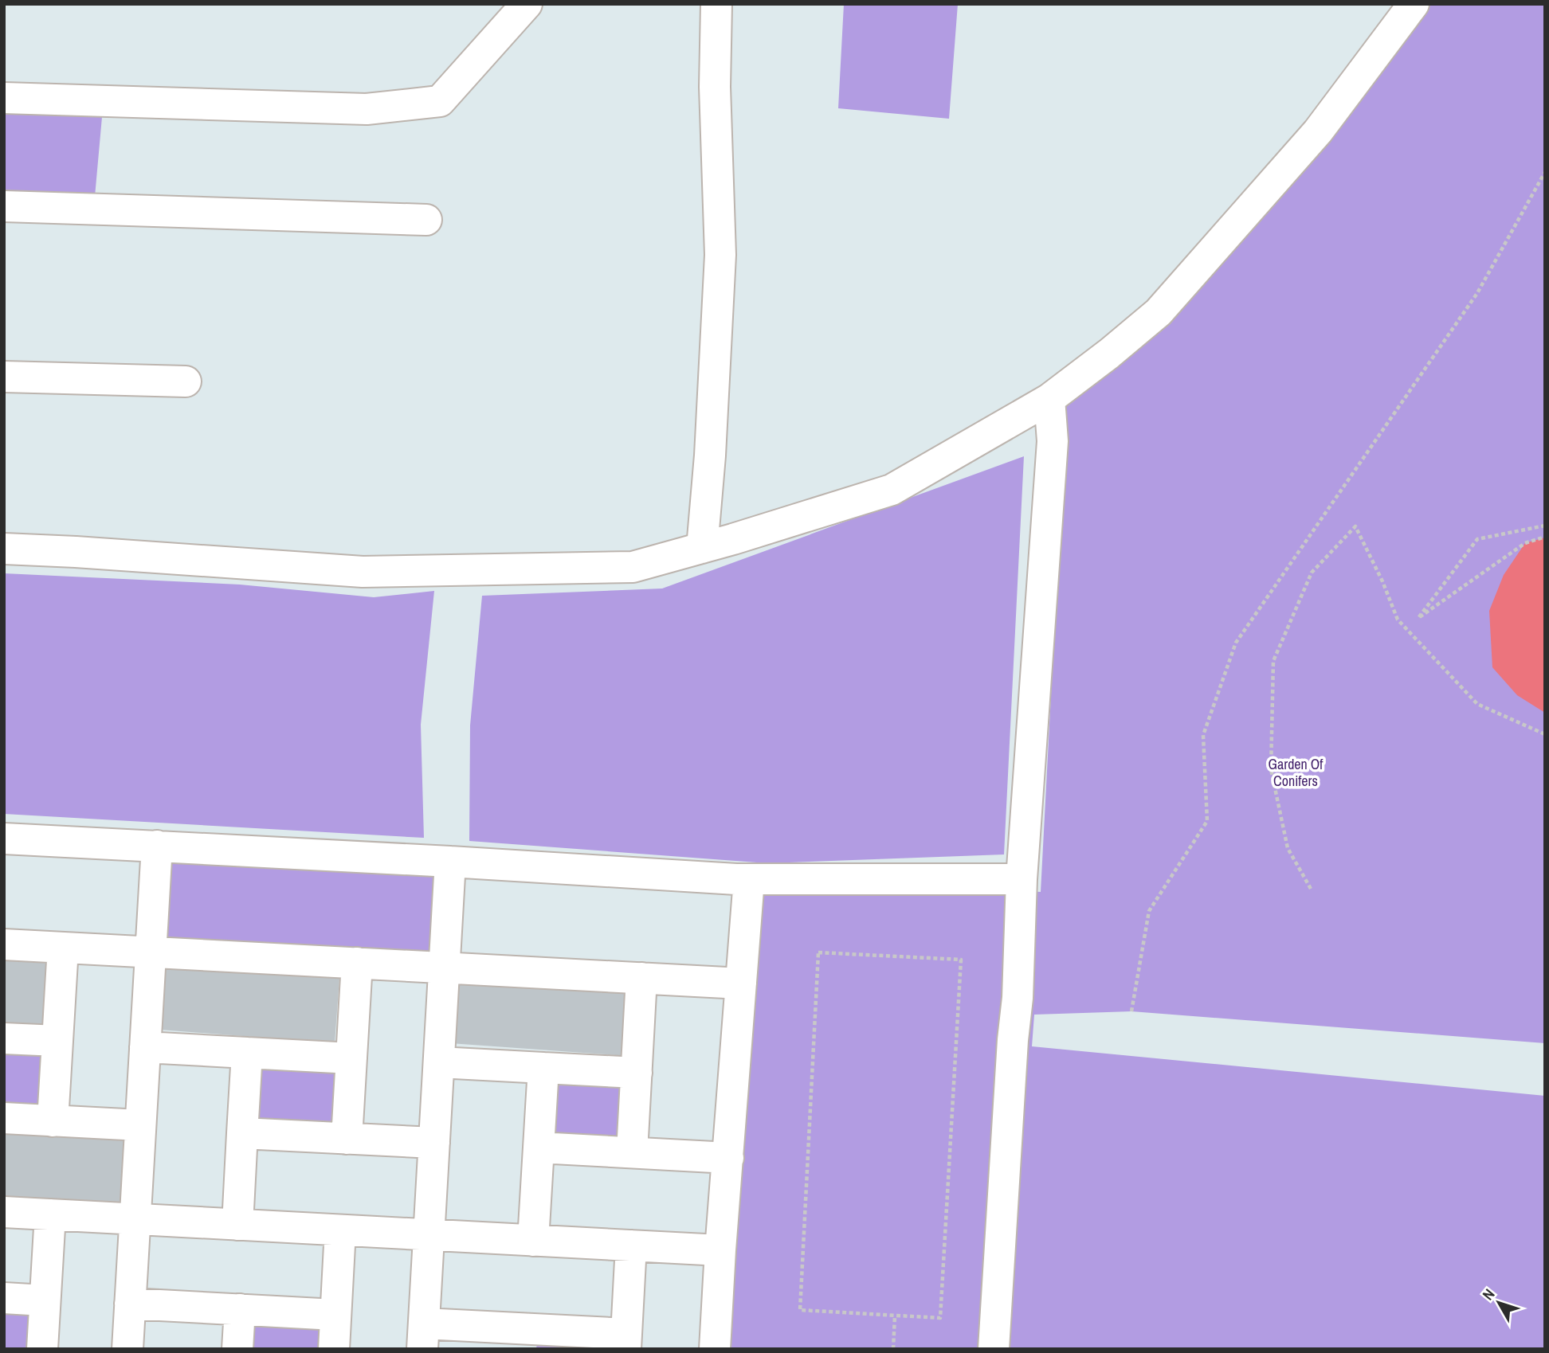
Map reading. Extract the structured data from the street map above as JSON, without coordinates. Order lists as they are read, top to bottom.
{
  "parks": ["Garden Of Conifers"],
  "north": "top left"
}
